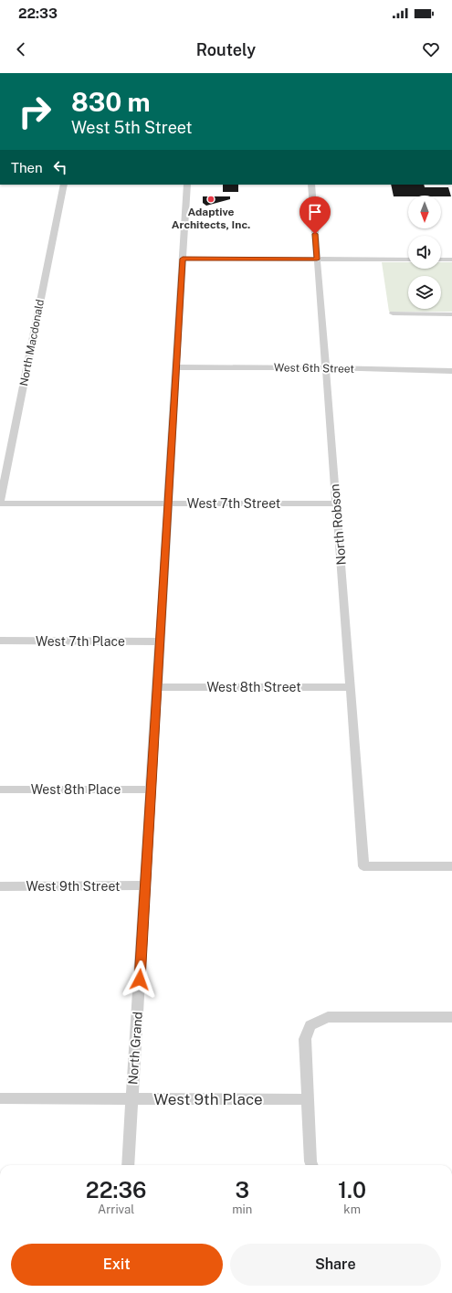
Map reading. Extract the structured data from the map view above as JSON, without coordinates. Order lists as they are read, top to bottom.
{
  "streets": {
    "street": [
      "North Macdonald",
      "West 6th Street",
      "West 7th Street",
      "North Robson",
      "West 7th Place",
      "West 8th Street",
      "West 8th Place",
      "West 9th Street",
      "North Grand",
      "West 9th Place"
    ]
  },
  "crossings": [
    ["North Macdonald", "West 7th Street"],
    ["West 6th Street", "North Robson"],
    ["West 6th Street", "North Grand"],
    ["West 7th Street", "North Robson"],
    ["West 7th Street", "North Grand"],
    ["North Robson", "West 8th Street"],
    ["West 7th Place", "North Grand"],
    ["West 8th Street", "North Grand"],
    ["West 8th Place", "North Grand"],
    ["West 9th Street", "North Grand"],
    ["North Grand", "West 9th Place"]
  ],
  "places": ["Adaptive Architects, Inc."],
  "north": "bottom",
  "page": {
    "status": "22:33",
    "header": "Routely",
    "turn": ["830 m", "West 5th Street"],
    "then": "Then",
    "eta": [
      "22:36",
      "Arrival",
      "3",
      "min",
      "1.0",
      "km"
    ],
    "buttons": ["Exit", "Share"]
  }
}
